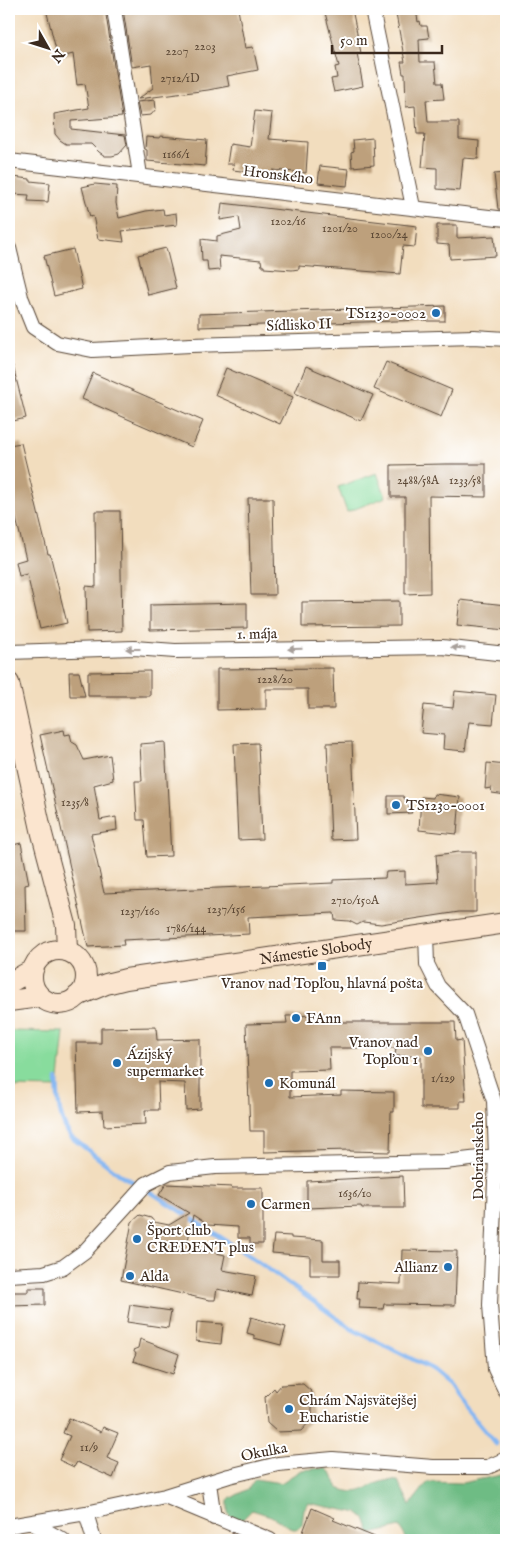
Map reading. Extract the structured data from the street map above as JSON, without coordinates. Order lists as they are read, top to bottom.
{
  "streets": {
    "street": [
      "Hronského",
      "Sídlisko II",
      "1. mája",
      "Námestie Slobody",
      "Dobrianskeho",
      "Okulka"
    ]
  },
  "crossings": [
    ["Námestie Slobody", "Dobrianskeho"]
  ],
  "one_way": ["1. mája"],
  "places": {
    "other": [
      "TS1230-0002",
      "TS1230-0001",
      "FAnn",
      "Vranov nad Topľou 1",
      "Ázijský supermarket",
      "Komunál",
      "Carmen",
      "Šport club CREDENT plus",
      "Allianz",
      "Alda",
      "Chrám Najsvätejšej Eucharistie"
    ],
    "transit": ["Vranov nad Topľou, hlavná pošta"]
  },
  "house_numbers": [
    "2203",
    "2207",
    "2712/1D",
    "1166/1",
    "1202/16",
    "1201/20",
    "1200/24",
    "2488/58A",
    "1233/58",
    "1228/20",
    "1235/8",
    "2710/150A",
    "1237/156",
    "1237/160",
    "1786/144",
    "1/129",
    "1636/10",
    "11/9"
  ],
  "scale_bar": "50 m",
  "north": "bottom right"
}
